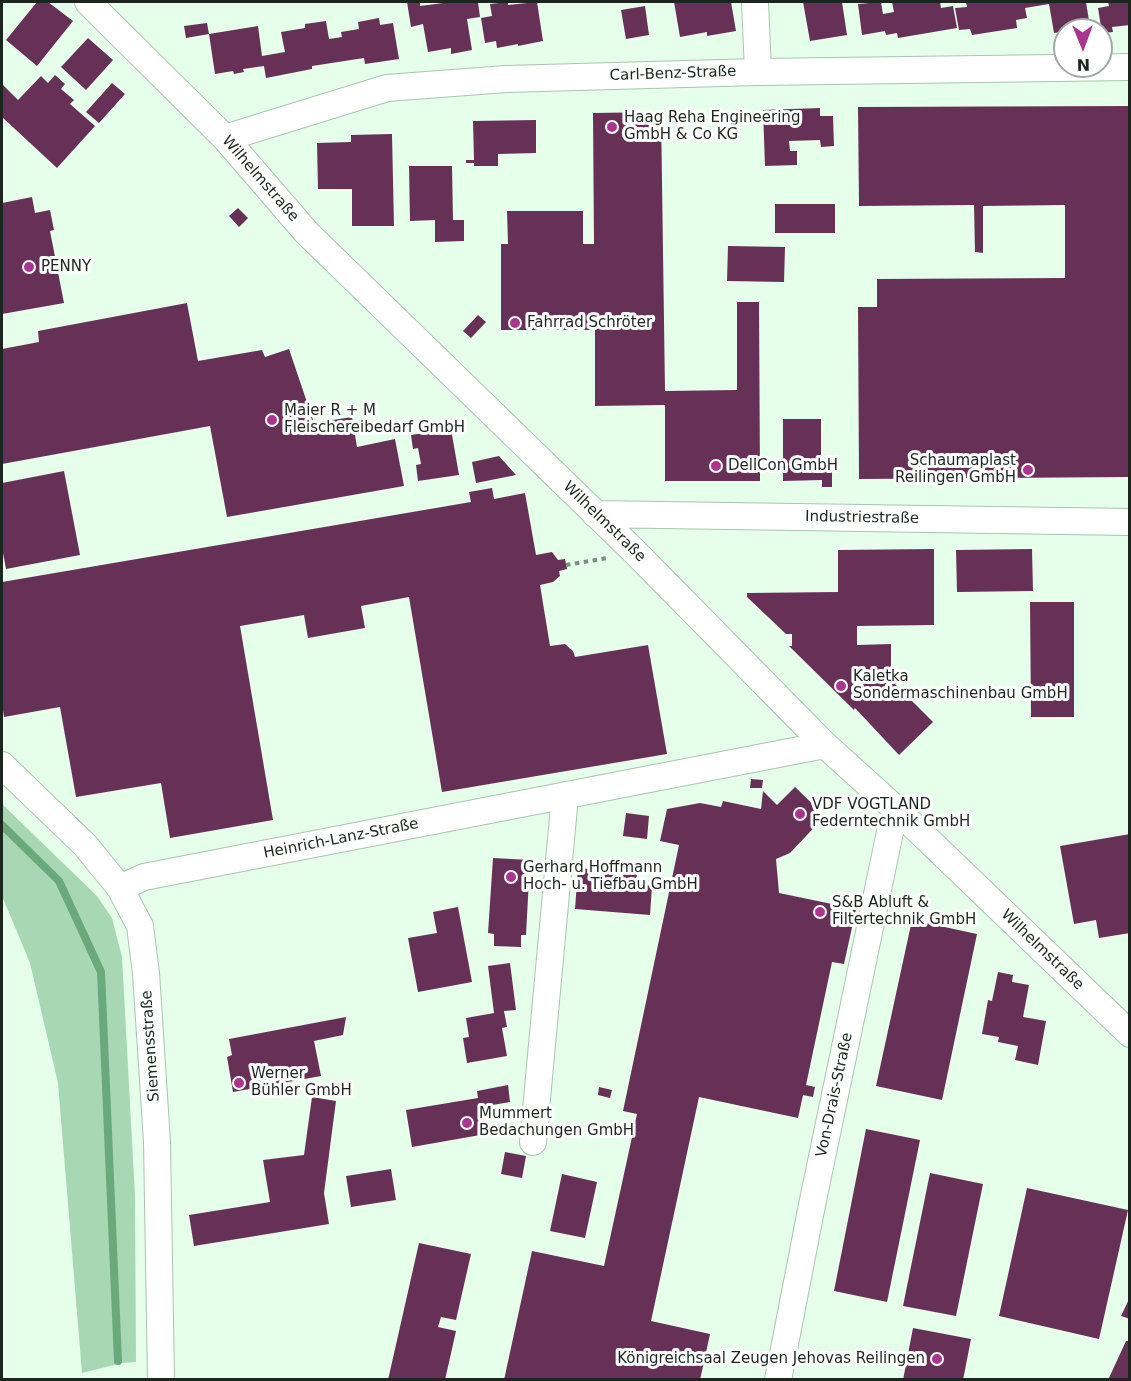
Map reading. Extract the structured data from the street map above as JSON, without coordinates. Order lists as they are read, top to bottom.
{
  "streets": {
    "street": [
      "Carl-Benz-Straße",
      "Wilhelmstraße",
      "Industriestraße",
      "Heinrich-Lanz-Straße",
      "Siemensstraße",
      "Von-Drais-Straße"
    ]
  },
  "crossings": [
    ["Carl-Benz-Straße", "Wilhelmstraße"],
    ["Wilhelmstraße", "Industriestraße"],
    ["Wilhelmstraße", "Heinrich-Lanz-Straße"],
    ["Wilhelmstraße", "Von-Drais-Straße"],
    ["Heinrich-Lanz-Straße", "Siemensstraße"]
  ],
  "places": [
    "Haag Reha Engineering GmbH & Co KG",
    "PENNY",
    "Fahrrad Schröter",
    "Maier R + M Fleischereibedarf GmbH",
    "DellCon GmbH",
    "Schaumaplast Reilingen GmbH",
    "Kaletka Sondermaschinenbau GmbH",
    "VDF VOGTLAND Federntechnik GmbH",
    "Gerhard Hoffmann Hoch- u. Tiefbau GmbH",
    "S&B Abluft & Filtertechnik GmbH",
    "Werner Bühler GmbH",
    "Mummert Bedachungen GmbH",
    "Königreichsaal Zeugen Jehovas Reilingen"
  ],
  "north": "bottom"
}
